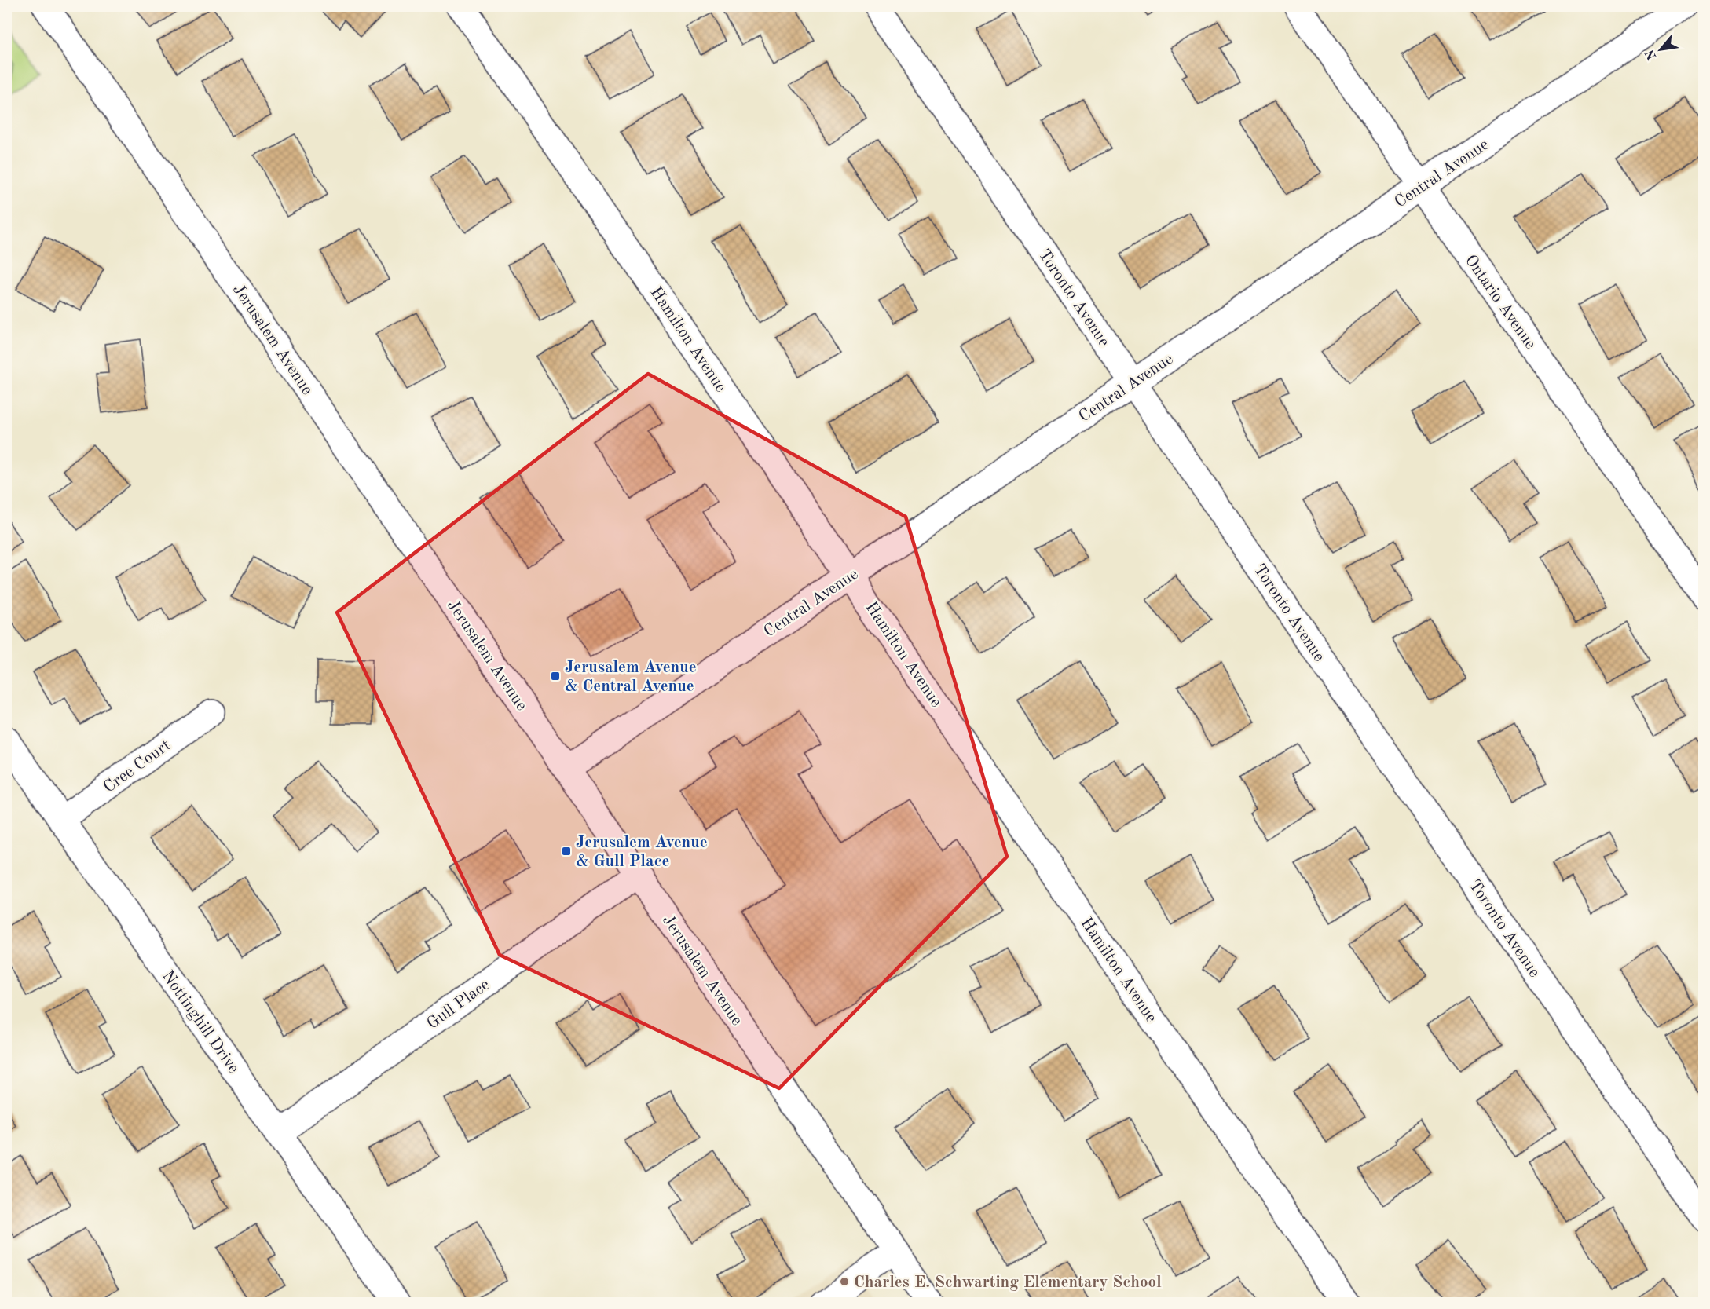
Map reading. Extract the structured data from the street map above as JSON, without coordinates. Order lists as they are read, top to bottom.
{
  "streets": {
    "street": [
      "Central Avenue",
      "Toronto Avenue",
      "Ontario Avenue",
      "Jerusalem Avenue",
      "Hamilton Avenue",
      "Cree Court",
      "Gull Place",
      "Nottinghill Drive"
    ]
  },
  "crossings": [
    ["Central Avenue", "Toronto Avenue"],
    ["Central Avenue", "Ontario Avenue"],
    ["Central Avenue", "Jerusalem Avenue"],
    ["Central Avenue", "Hamilton Avenue"],
    ["Jerusalem Avenue", "Gull Place"],
    ["Cree Court", "Nottinghill Drive"],
    ["Gull Place", "Nottinghill Drive"]
  ],
  "places": {
    "transit": ["Jerusalem Avenue & Central Avenue", "Jerusalem Avenue & Gull Place"],
    "other": ["Charles E. Schwarting Elementary School"]
  },
  "north": "bottom left"
}
